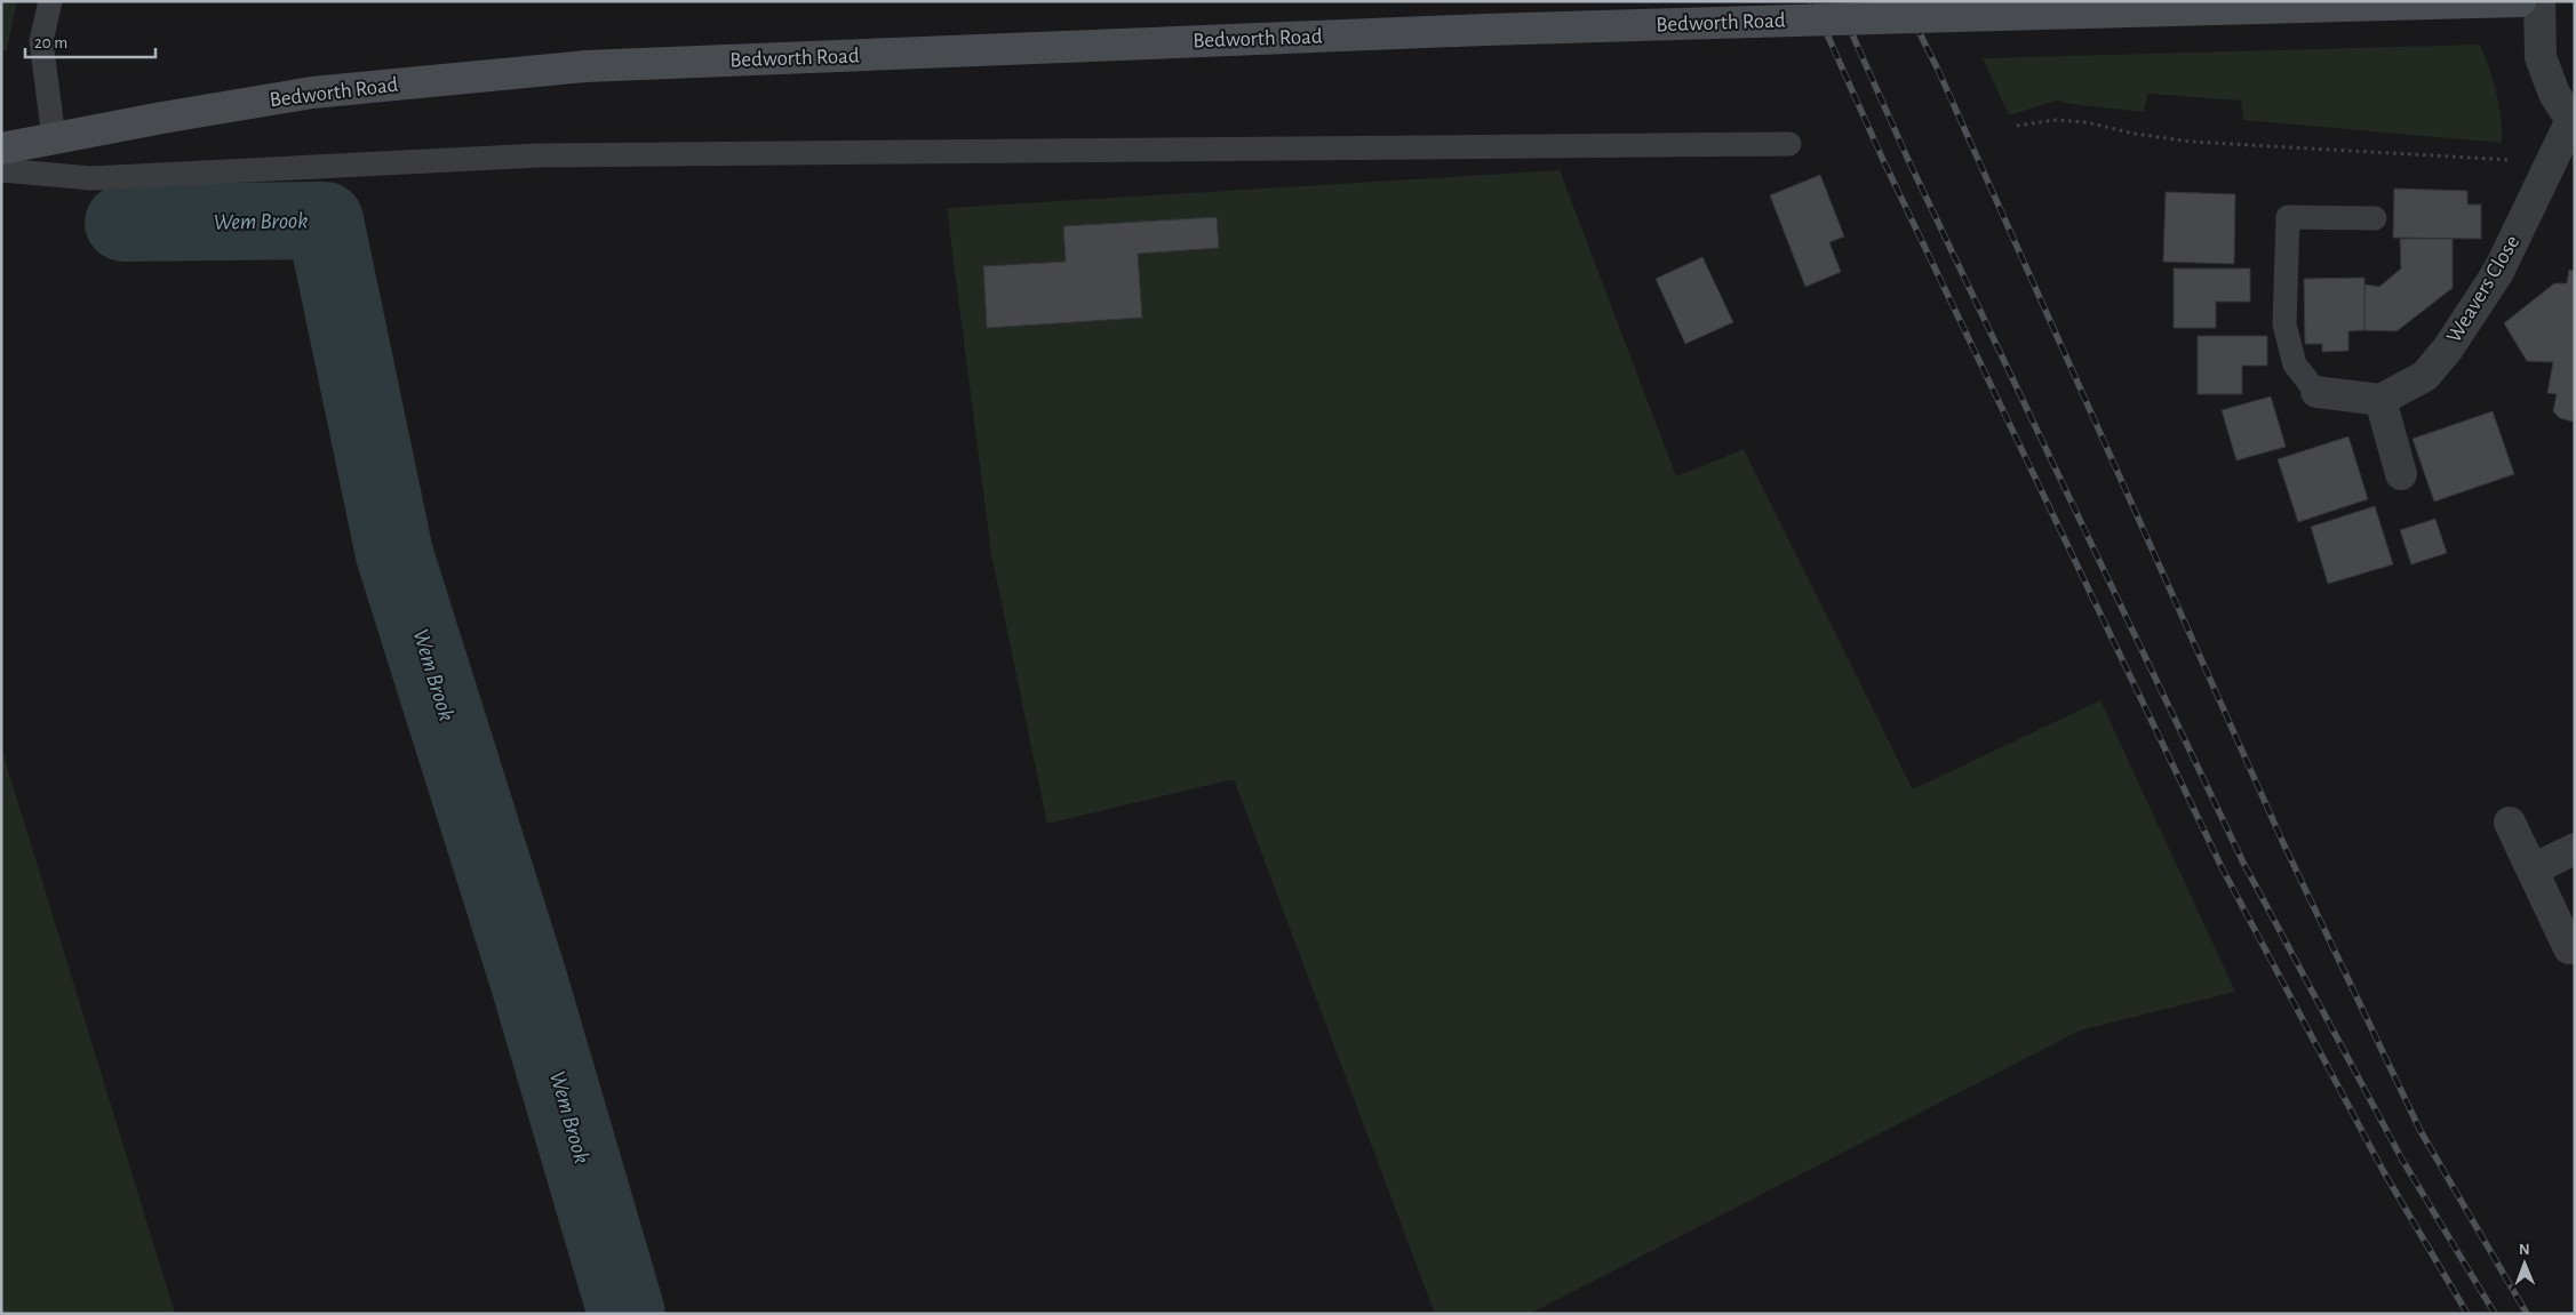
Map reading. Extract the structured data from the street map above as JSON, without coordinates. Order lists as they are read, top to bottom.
{
  "streets": {
    "main road": ["Bedworth Road"],
    "street": ["Weavers Close"]
  },
  "water": ["Wem Brook"],
  "scale_bar": "20 m",
  "north": "top"
}
